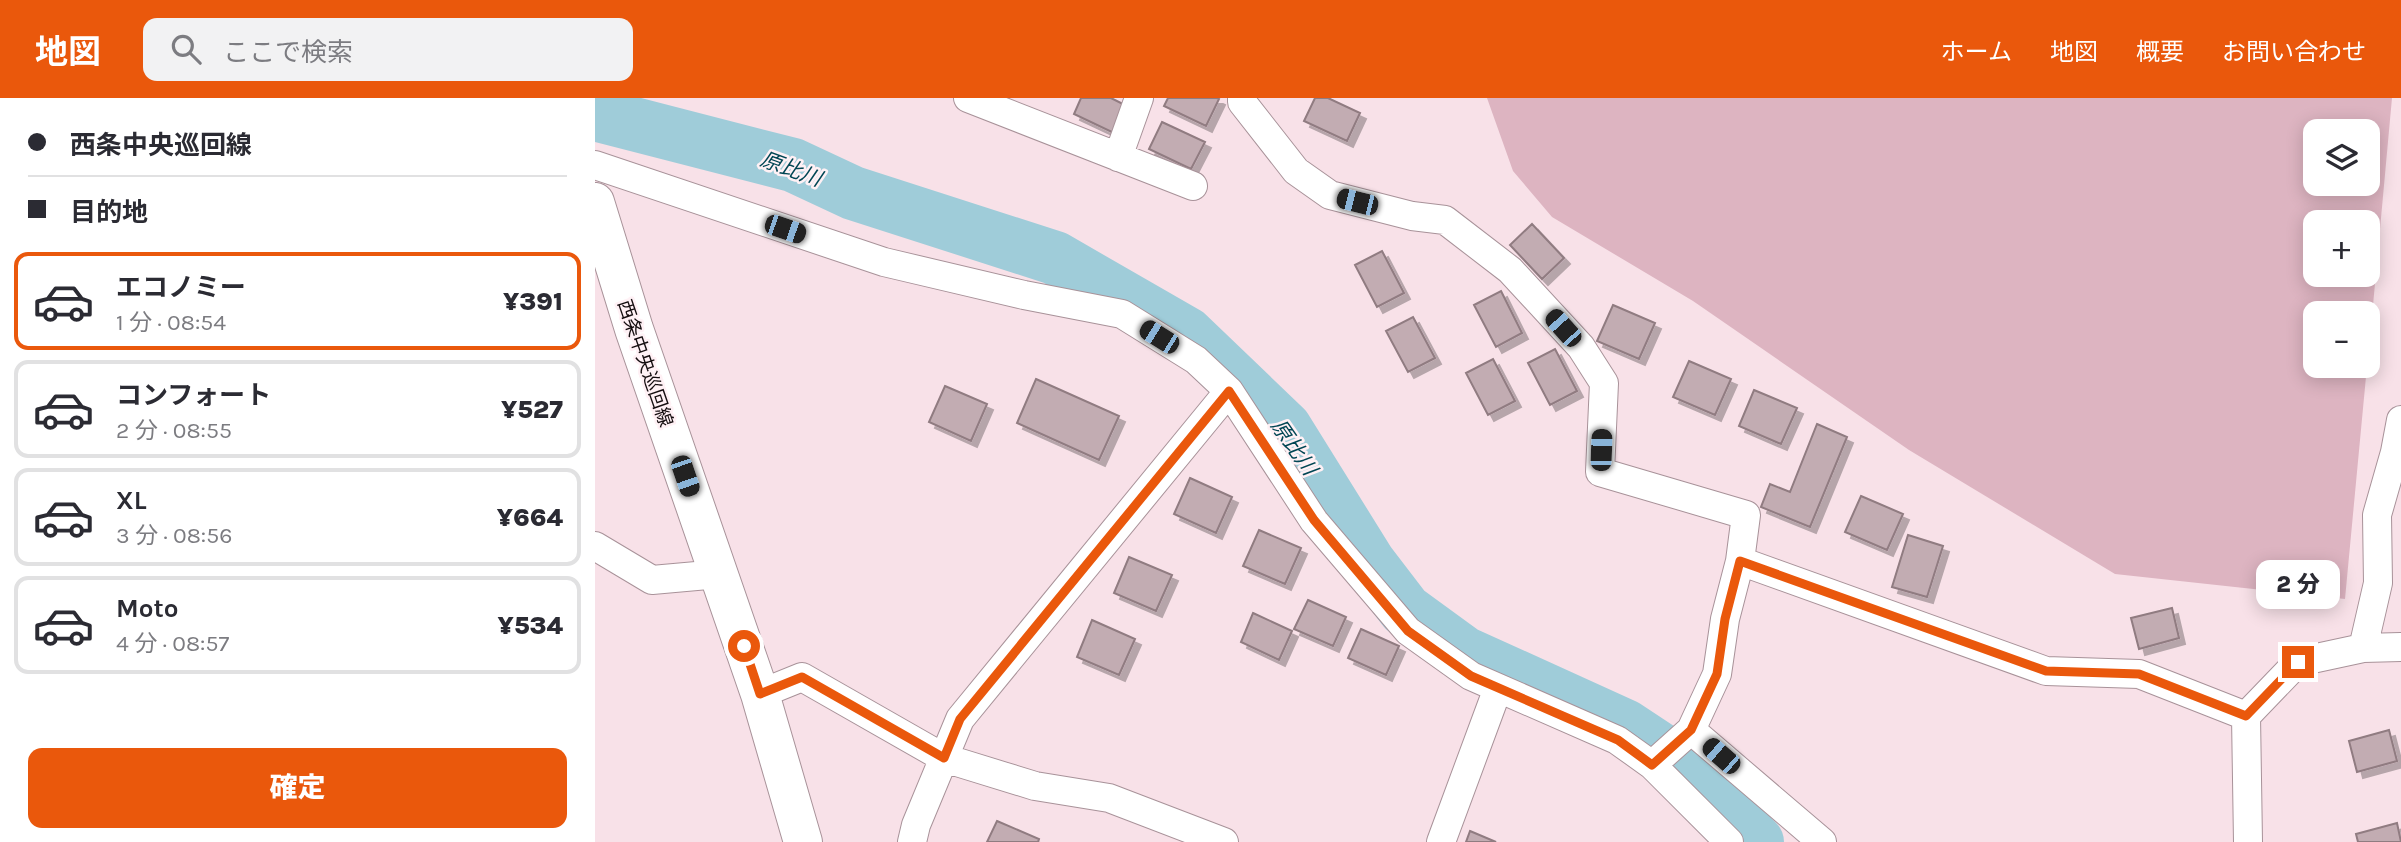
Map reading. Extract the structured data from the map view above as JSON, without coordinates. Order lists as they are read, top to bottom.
{
  "streets": {
    "street": ["西条中央巡回線"]
  },
  "water": ["原比川"],
  "page": {
    "header": "地図",
    "search": "ここで検索",
    "nav": [
      "ホーム",
      "地図",
      "概要",
      "お問い合わせ"
    ],
    "banner": ["西条中央巡回線", "目的地"],
    "map_buttons": ["+", "−"],
    "list": [
      {
        "name": "エコノミー",
        "note": "1 分 · 08:54",
        "value": "¥391"
      },
      {
        "name": "コンフォート",
        "note": "2 分 · 08:55",
        "value": "¥527"
      },
      {
        "name": "XL",
        "note": "3 分 · 08:56",
        "value": "¥664"
      },
      {
        "name": "Moto",
        "note": "4 分 · 08:57",
        "value": "¥534"
      }
    ],
    "bubble": "2 分",
    "buttons": "確定"
  }
}
